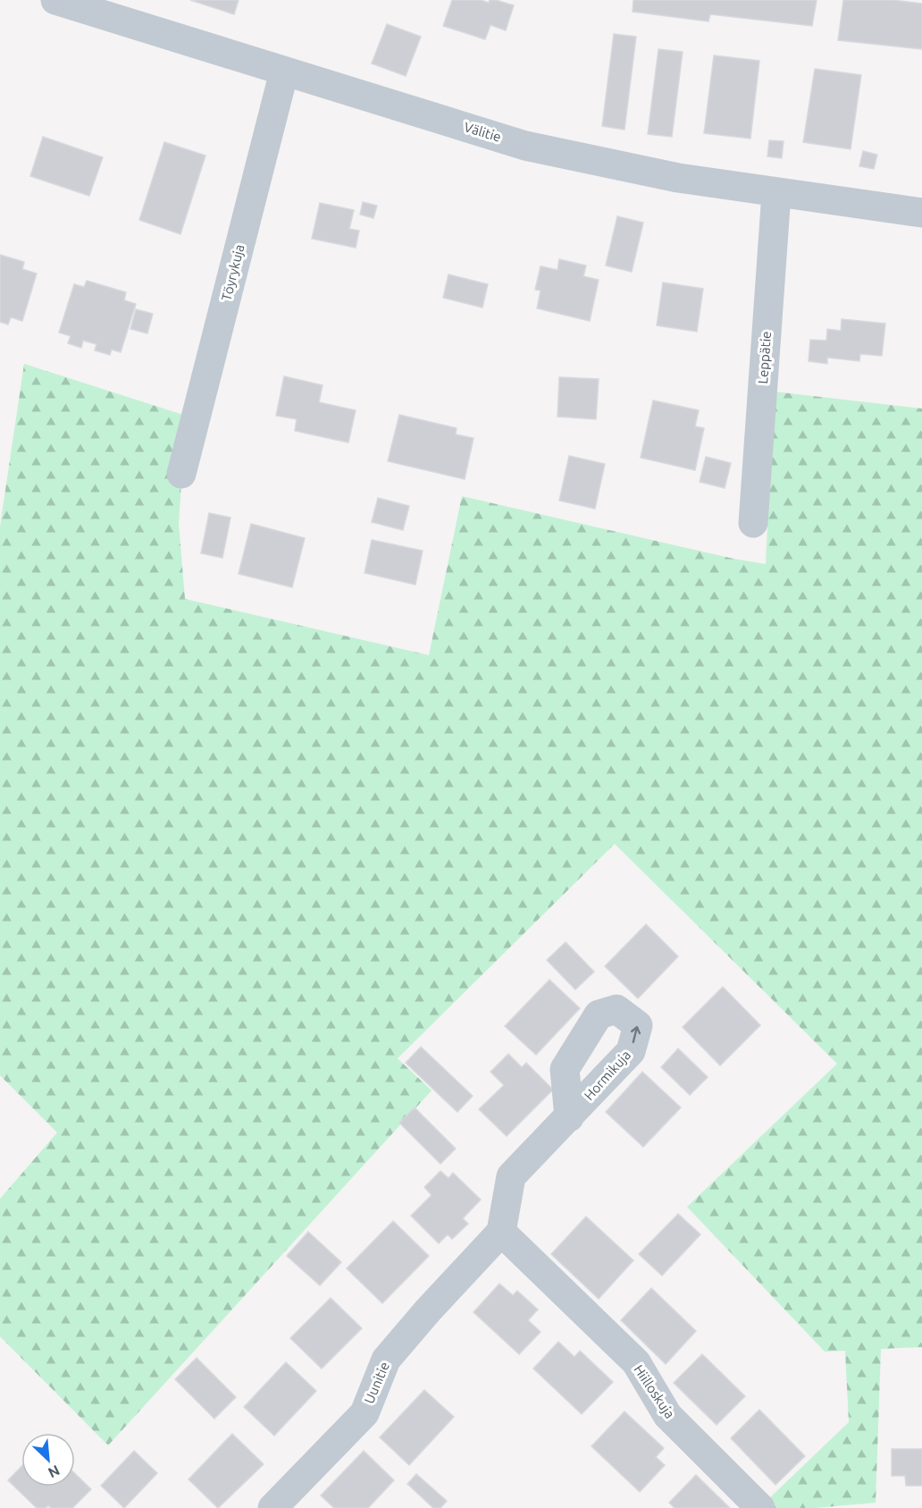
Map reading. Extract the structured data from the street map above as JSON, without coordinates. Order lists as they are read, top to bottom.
{
  "streets": {
    "street": [
      "Välitie",
      "Töyrykuja",
      "Leppätie",
      "Uunitie",
      "Hiilloskuja"
    ]
  },
  "crossings": [
    ["Välitie", "Töyrykuja"],
    ["Välitie", "Leppätie"],
    ["Uunitie", "Hiilloskuja"]
  ],
  "north": "bottom right"
}
